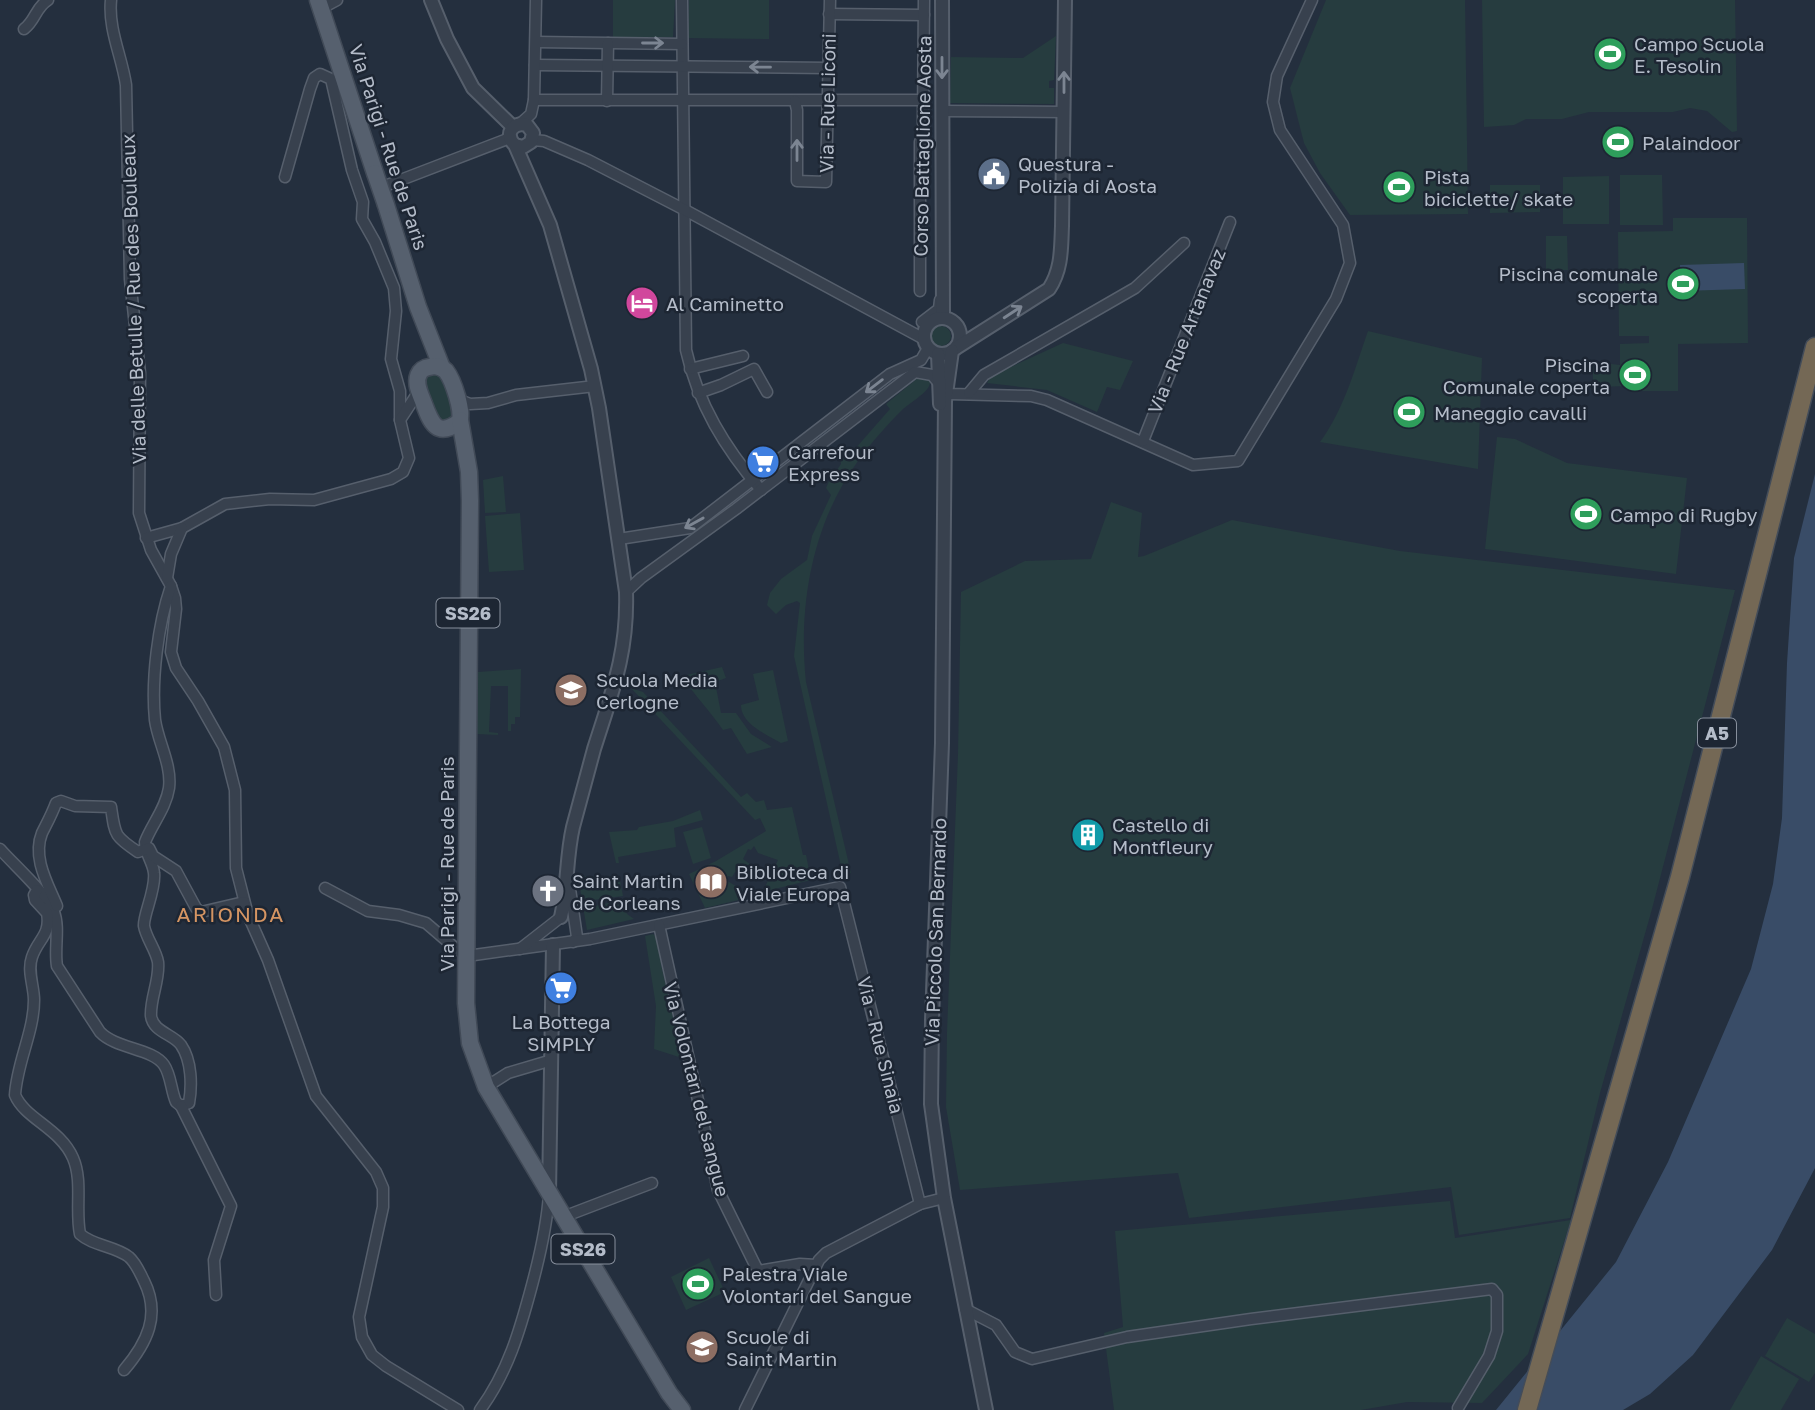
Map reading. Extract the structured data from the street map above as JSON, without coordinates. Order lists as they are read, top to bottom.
{
  "streets": {
    "highway": ["A5"],
    "main road": ["Via Parigi - Rue de Paris", "SS26"],
    "street": [
      "Via - Rue Liconi",
      "Corso Battaglione Aosta",
      "Via delle Betulle / Rue des Bouleaux",
      "Via - Rue Artanavaz",
      "Via Piccolo San Bernardo",
      "Via - Rue Sinaia",
      "Via Volontari del sangue"
    ]
  },
  "crossings": [
    ["Corso Battaglione Aosta", "Via Piccolo San Bernardo"],
    ["Via - Rue Sinaia", "Via Volontari del sangue"]
  ],
  "districts": ["ARIONDA"],
  "places": {
    "sports": [
      "Campo Scuola E. Tesolin",
      "Palaindoor",
      "Pista biciclette/ skate",
      "Piscina comunale scoperta",
      "Piscina Comunale coperta",
      "Maneggio cavalli",
      "Campo di Rugby",
      "Palestra Viale Volontari del Sangue"
    ],
    "public building": ["Questura - Polizia di Aosta"],
    "hotel": ["Al Caminetto"],
    "supermarket": ["Carrefour Express", "La Bottega SIMPLY"],
    "school or university": ["Scuola Media Cerlogne", "Scuole di Saint Martin"],
    "building": ["Castello di Montfleury"],
    "library": ["Biblioteca di Viale Europa"],
    "church": ["Saint Martin de Corleans"]
  }
}
